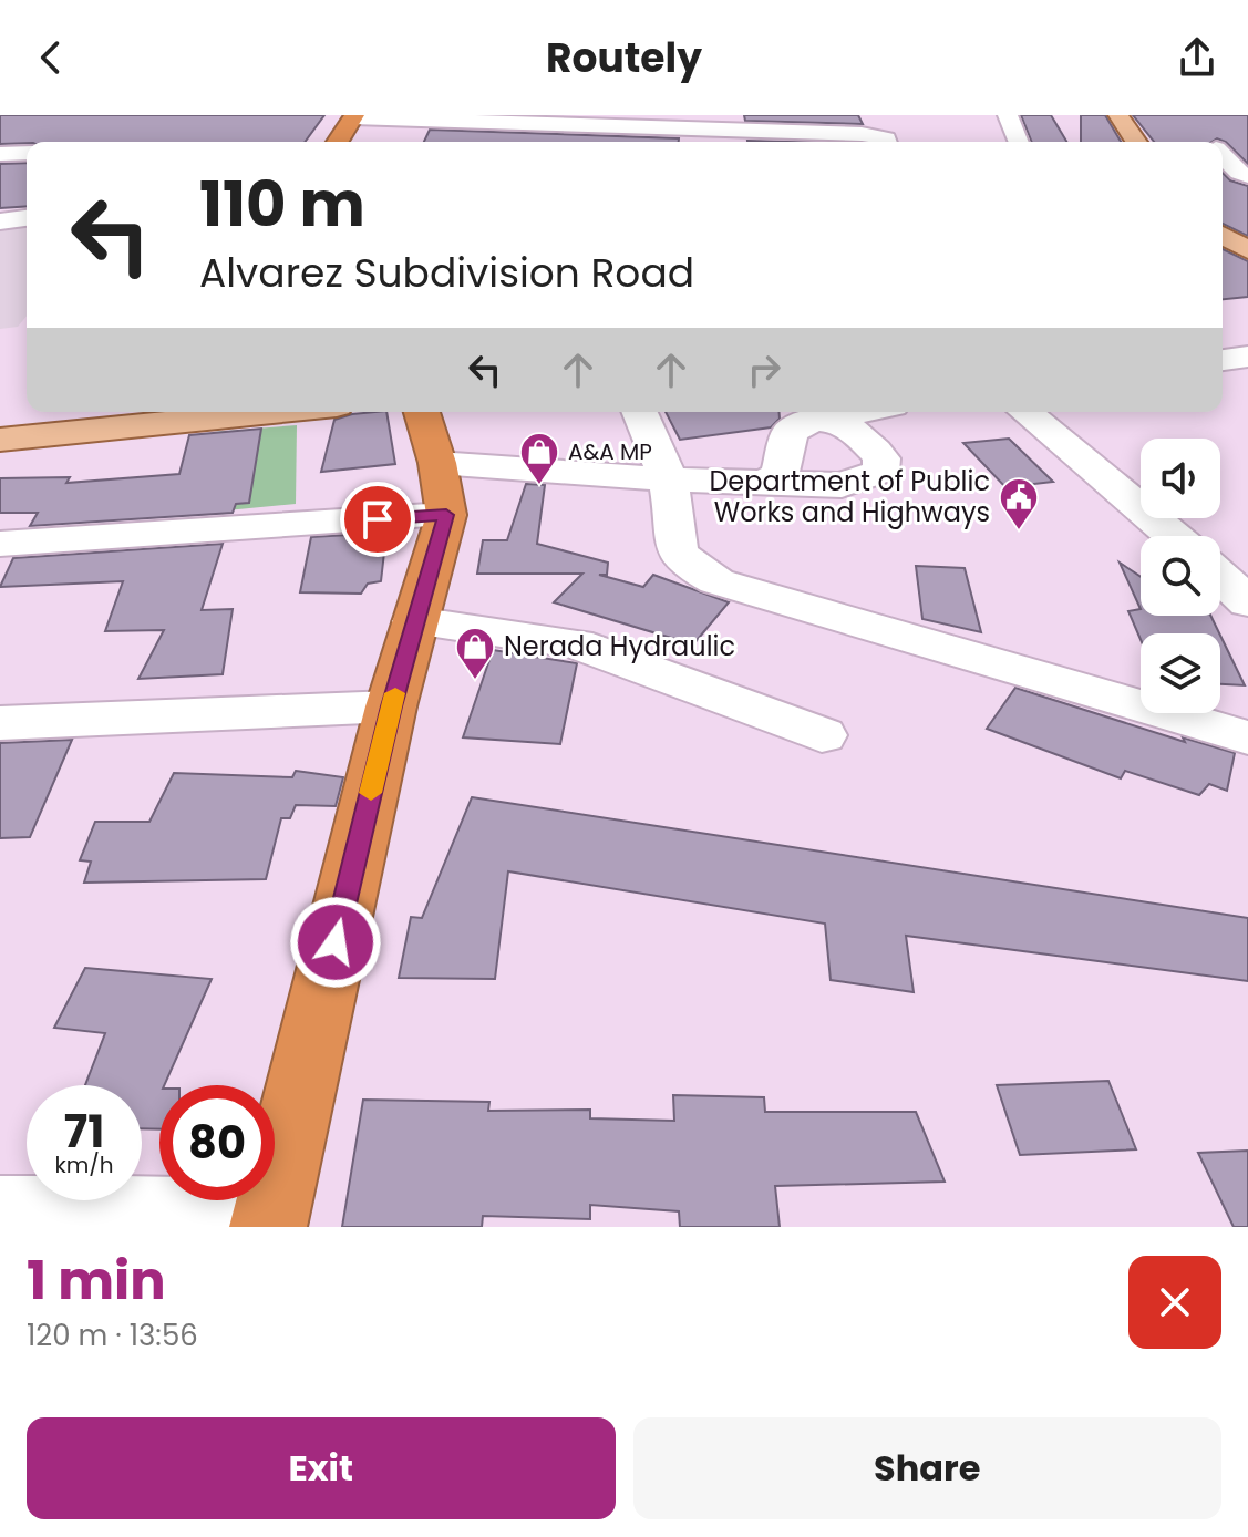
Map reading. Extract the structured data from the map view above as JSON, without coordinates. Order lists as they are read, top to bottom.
{
  "places": {
    "shop": ["A&A MP", "Nerada Hydraulic"],
    "public building": ["Department of Public Works and Highways"]
  },
  "page": {
    "header": "Routely",
    "turn": ["110 m", "Alvarez Subdivision Road"],
    "speed": "71 km/h",
    "limit": "80",
    "heading": ["1 min", "120 m · 13:56"],
    "buttons": ["Exit", "Share"]
  }
}
